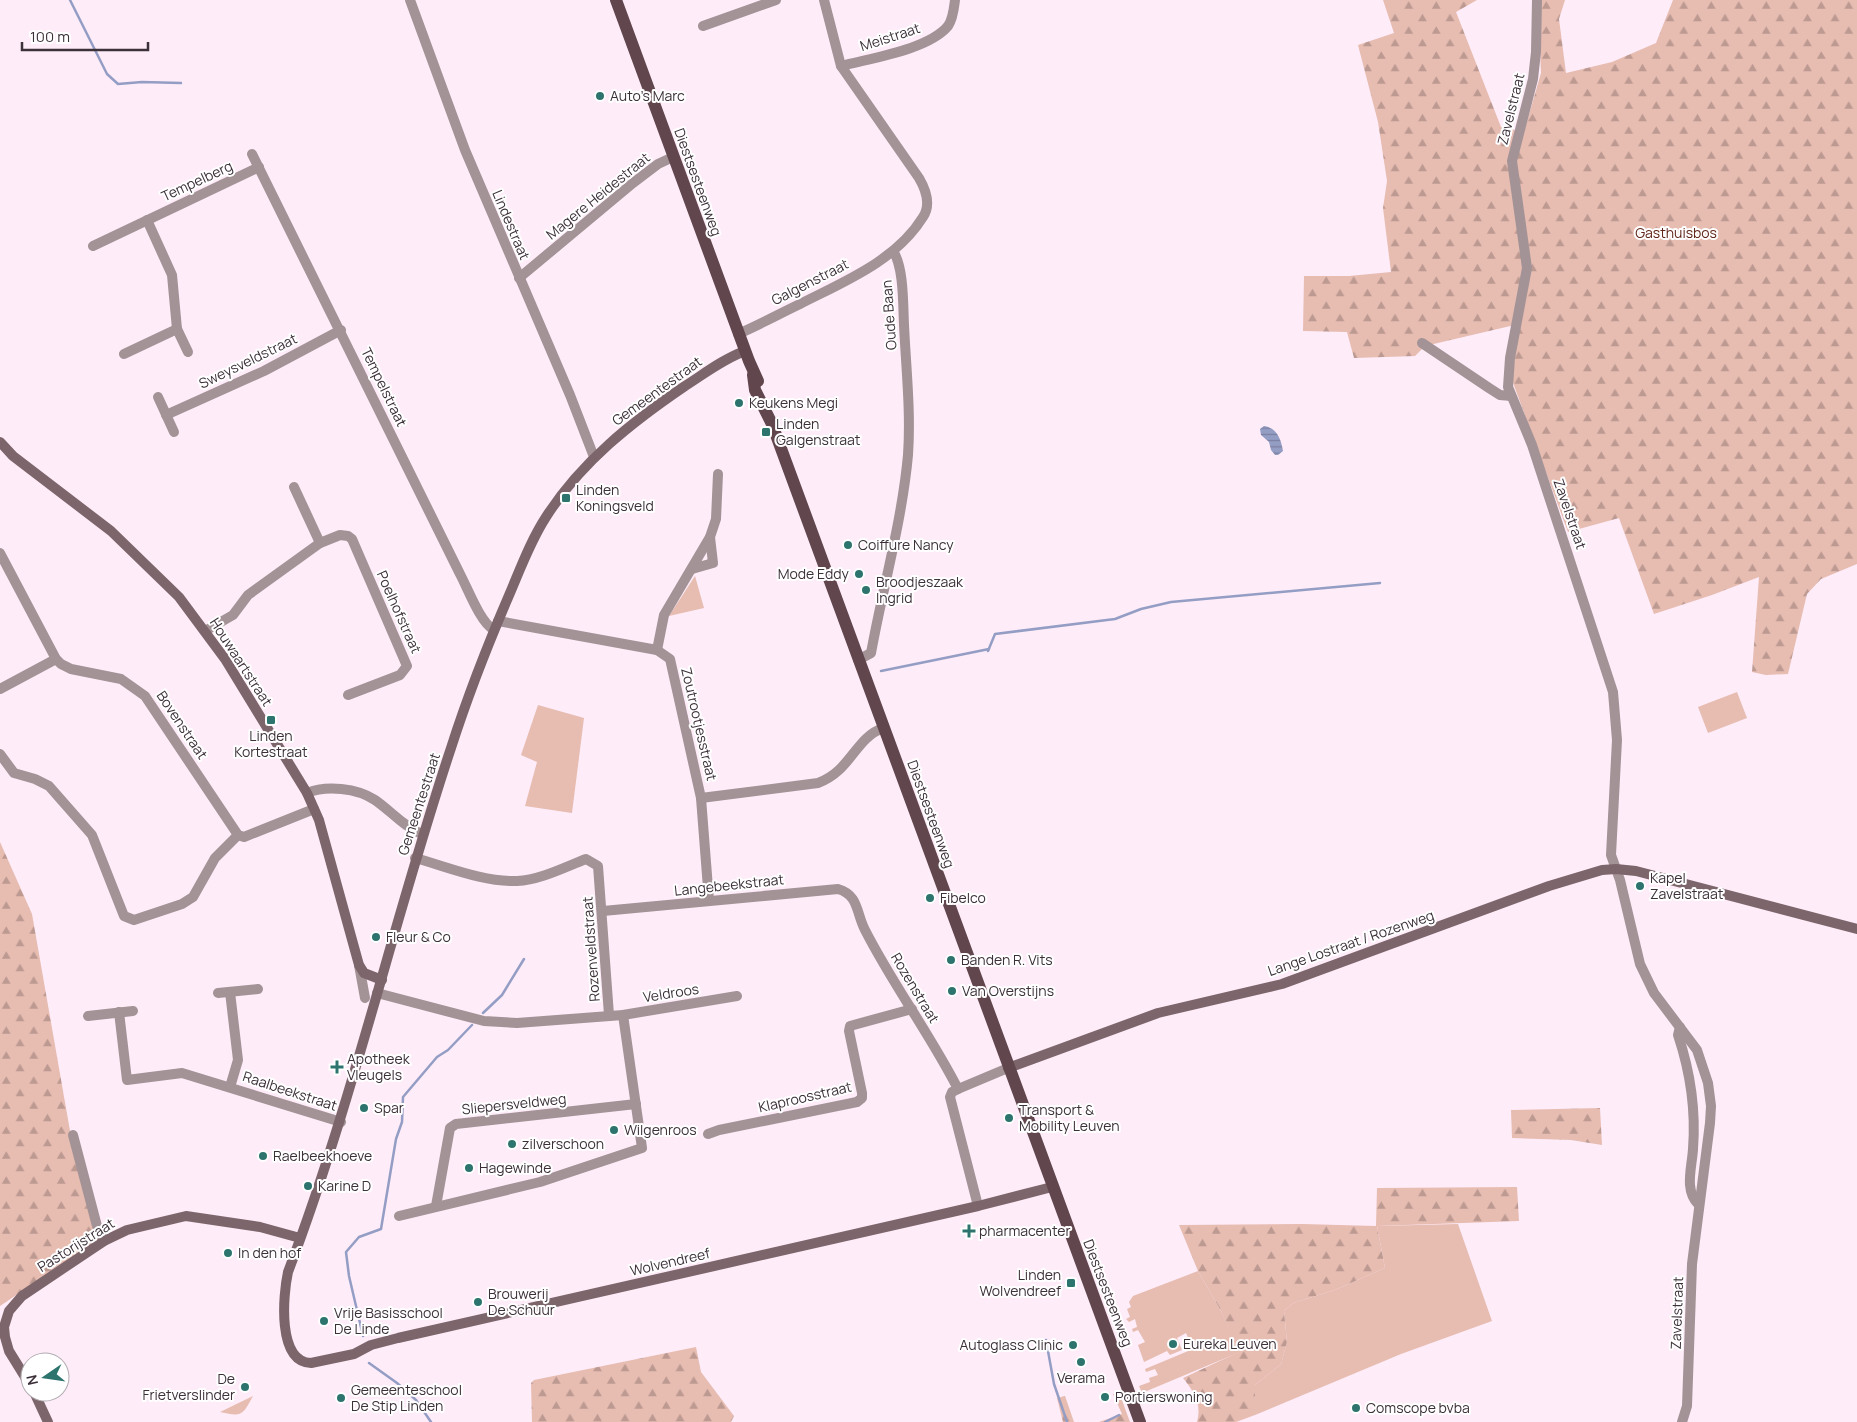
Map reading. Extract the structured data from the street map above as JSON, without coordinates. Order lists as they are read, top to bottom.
{
  "streets": {
    "main road": ["Diestsesteenweg"],
    "street": [
      "Meistraat",
      "Zavelstraat",
      "Tempelberg",
      "Magere Heidestraat",
      "Lindestraat",
      "Galgenstraat",
      "Oude Baan",
      "Sweysveldstraat",
      "Tempelstraat",
      "Gemeentestraat",
      "Poelhofstraat",
      "Houwaartstraat",
      "Zoutrootjesstraat",
      "Bovenstraat",
      "Langebeekstraat",
      "Lange Lostraat / Rozenweg",
      "Rozenveldstraat",
      "Rozenstraat",
      "Veldroos",
      "Raalbeekstraat",
      "Klaproosstraat",
      "Sliepersveldweg",
      "Pastorijstraat",
      "Wolvendreef"
    ]
  },
  "crossings": [
    ["Zavelstraat", "Lange Lostraat / Rozenweg"],
    ["Tempelberg", "Tempelstraat"],
    ["Diestsesteenweg", "Magere Heidestraat"],
    ["Diestsesteenweg", "Galgenstraat"],
    ["Diestsesteenweg", "Oude Baan"],
    ["Diestsesteenweg", "Gemeentestraat"],
    ["Diestsesteenweg", "Zoutrootjesstraat"],
    ["Diestsesteenweg", "Lange Lostraat / Rozenweg"],
    ["Diestsesteenweg", "Wolvendreef"],
    ["Magere Heidestraat", "Lindestraat"],
    ["Lindestraat", "Gemeentestraat"],
    ["Galgenstraat", "Oude Baan"],
    ["Sweysveldstraat", "Tempelstraat"],
    ["Tempelstraat", "Gemeentestraat"],
    ["Gemeentestraat", "Rozenveldstraat"],
    ["Gemeentestraat", "Raalbeekstraat"],
    ["Gemeentestraat", "Pastorijstraat"],
    ["Gemeentestraat", "Wolvendreef"],
    ["Poelhofstraat", "Houwaartstraat"],
    ["Langebeekstraat", "Rozenveldstraat"],
    ["Langebeekstraat", "Rozenstraat"],
    ["Rozenveldstraat", "Veldroos"],
    ["Rozenstraat", "Klaproosstraat"]
  ],
  "parks": ["Gasthuisbos"],
  "places": {
    "other": [
      "Auto's Marc",
      "Keukens Megi",
      "Coiffure Nancy",
      "Mode Eddy",
      "Broodjeszaak Ingrid",
      "Kapel Zavelstraat",
      "Fibelco",
      "Fleur & Co",
      "Banden R. Vits",
      "Van Overstijns",
      "Spar",
      "Transport & Mobility Leuven",
      "Wilgenroos",
      "zilverschoon",
      "Raelbeekhoeve",
      "Hagewinde",
      "Karine D",
      "In den hof",
      "Brouwerij De Schuur",
      "Vrije Basisschool De Linde",
      "Eureka Leuven",
      "Autoglass Clinic",
      "Verama",
      "De Frietverslinder",
      "Portierswoning",
      "Gemeenteschool De Stip Linden",
      "Comscope bvba"
    ],
    "transit": [
      "Linden Galgenstraat",
      "Linden Koningsveld",
      "Linden Kortestraat",
      "Linden Wolvendreef"
    ],
    "health": ["Apotheek Vleugels", "pharmacenter"]
  },
  "scale_bar": "100 m",
  "north": "left"
}
